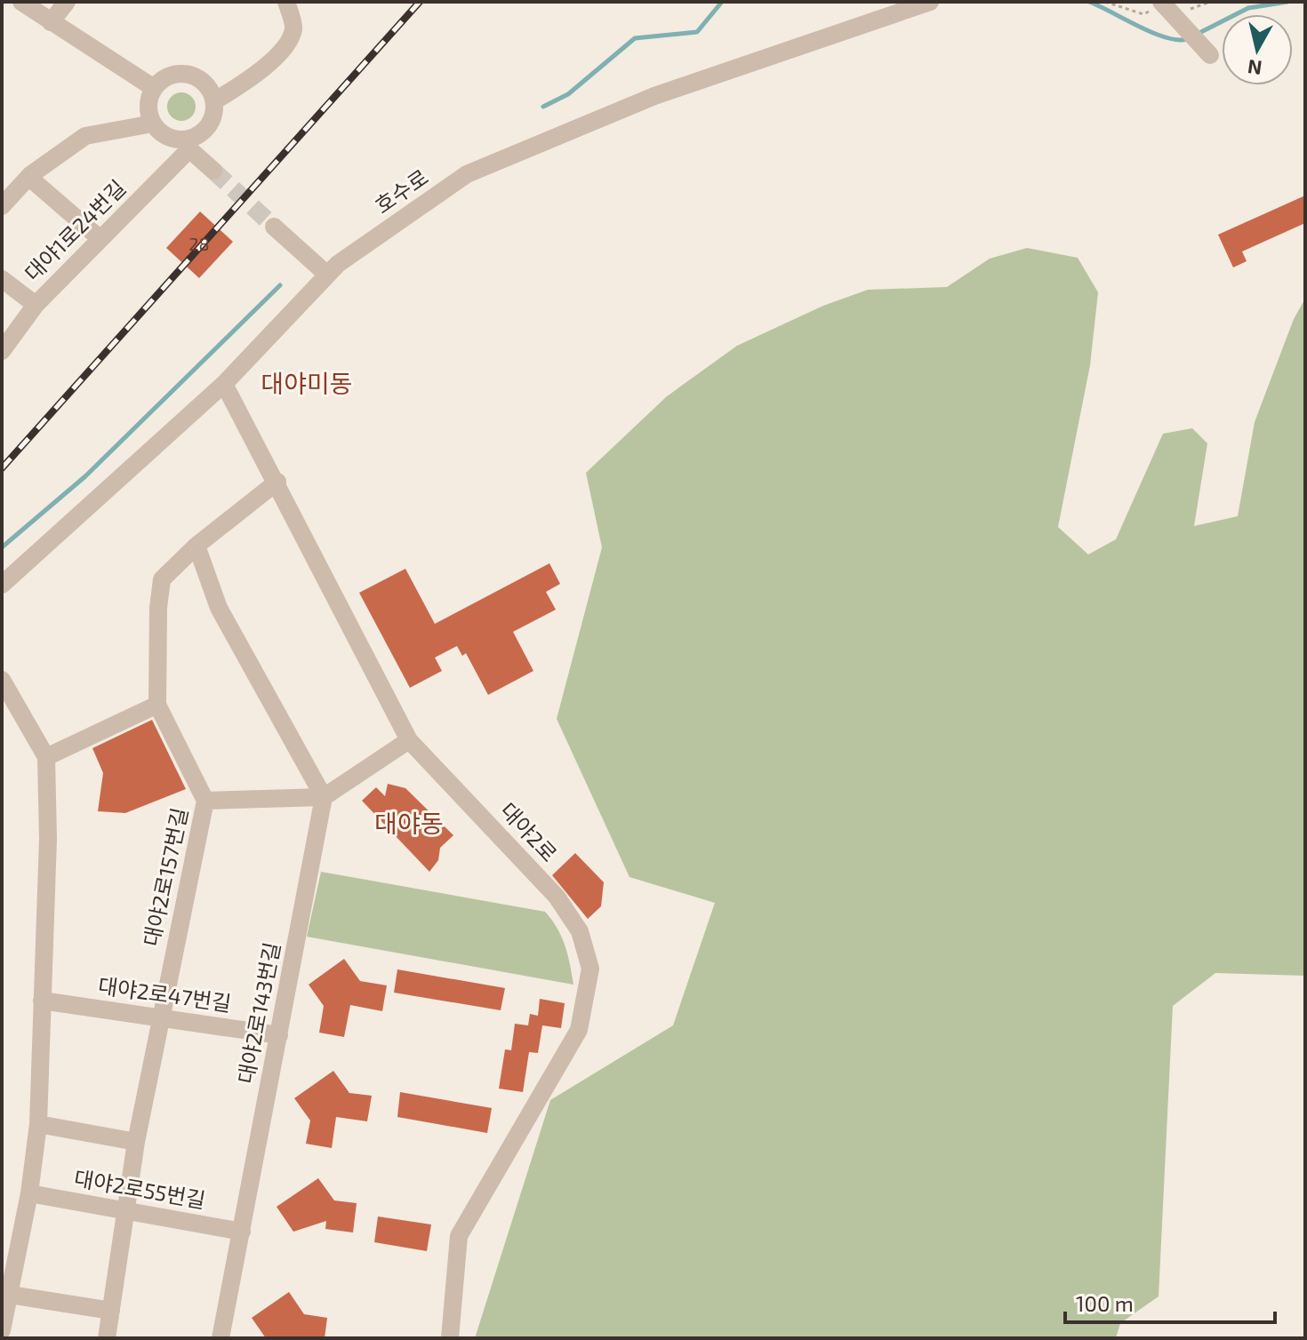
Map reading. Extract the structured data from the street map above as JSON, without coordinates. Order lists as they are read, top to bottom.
{
  "streets": {
    "street": [
      "호수로",
      "대야1로24번길",
      "대야2로",
      "대야2로157번길",
      "대야2로47번길",
      "대야2로143번길",
      "대야2로55번길"
    ]
  },
  "crossings": [
    ["호수로", "대야2로"],
    ["대야2로", "대야2로157번길"],
    ["대야2로157번길", "대야2로47번길"],
    ["대야2로157번길", "대야2로55번길"],
    ["대야2로47번길", "대야2로143번길"],
    ["대야2로143번길", "대야2로55번길"]
  ],
  "districts": ["대야미동", "대야동"],
  "house_numbers": ["28"],
  "scale_bar": "100 m",
  "north": "bottom"
}
